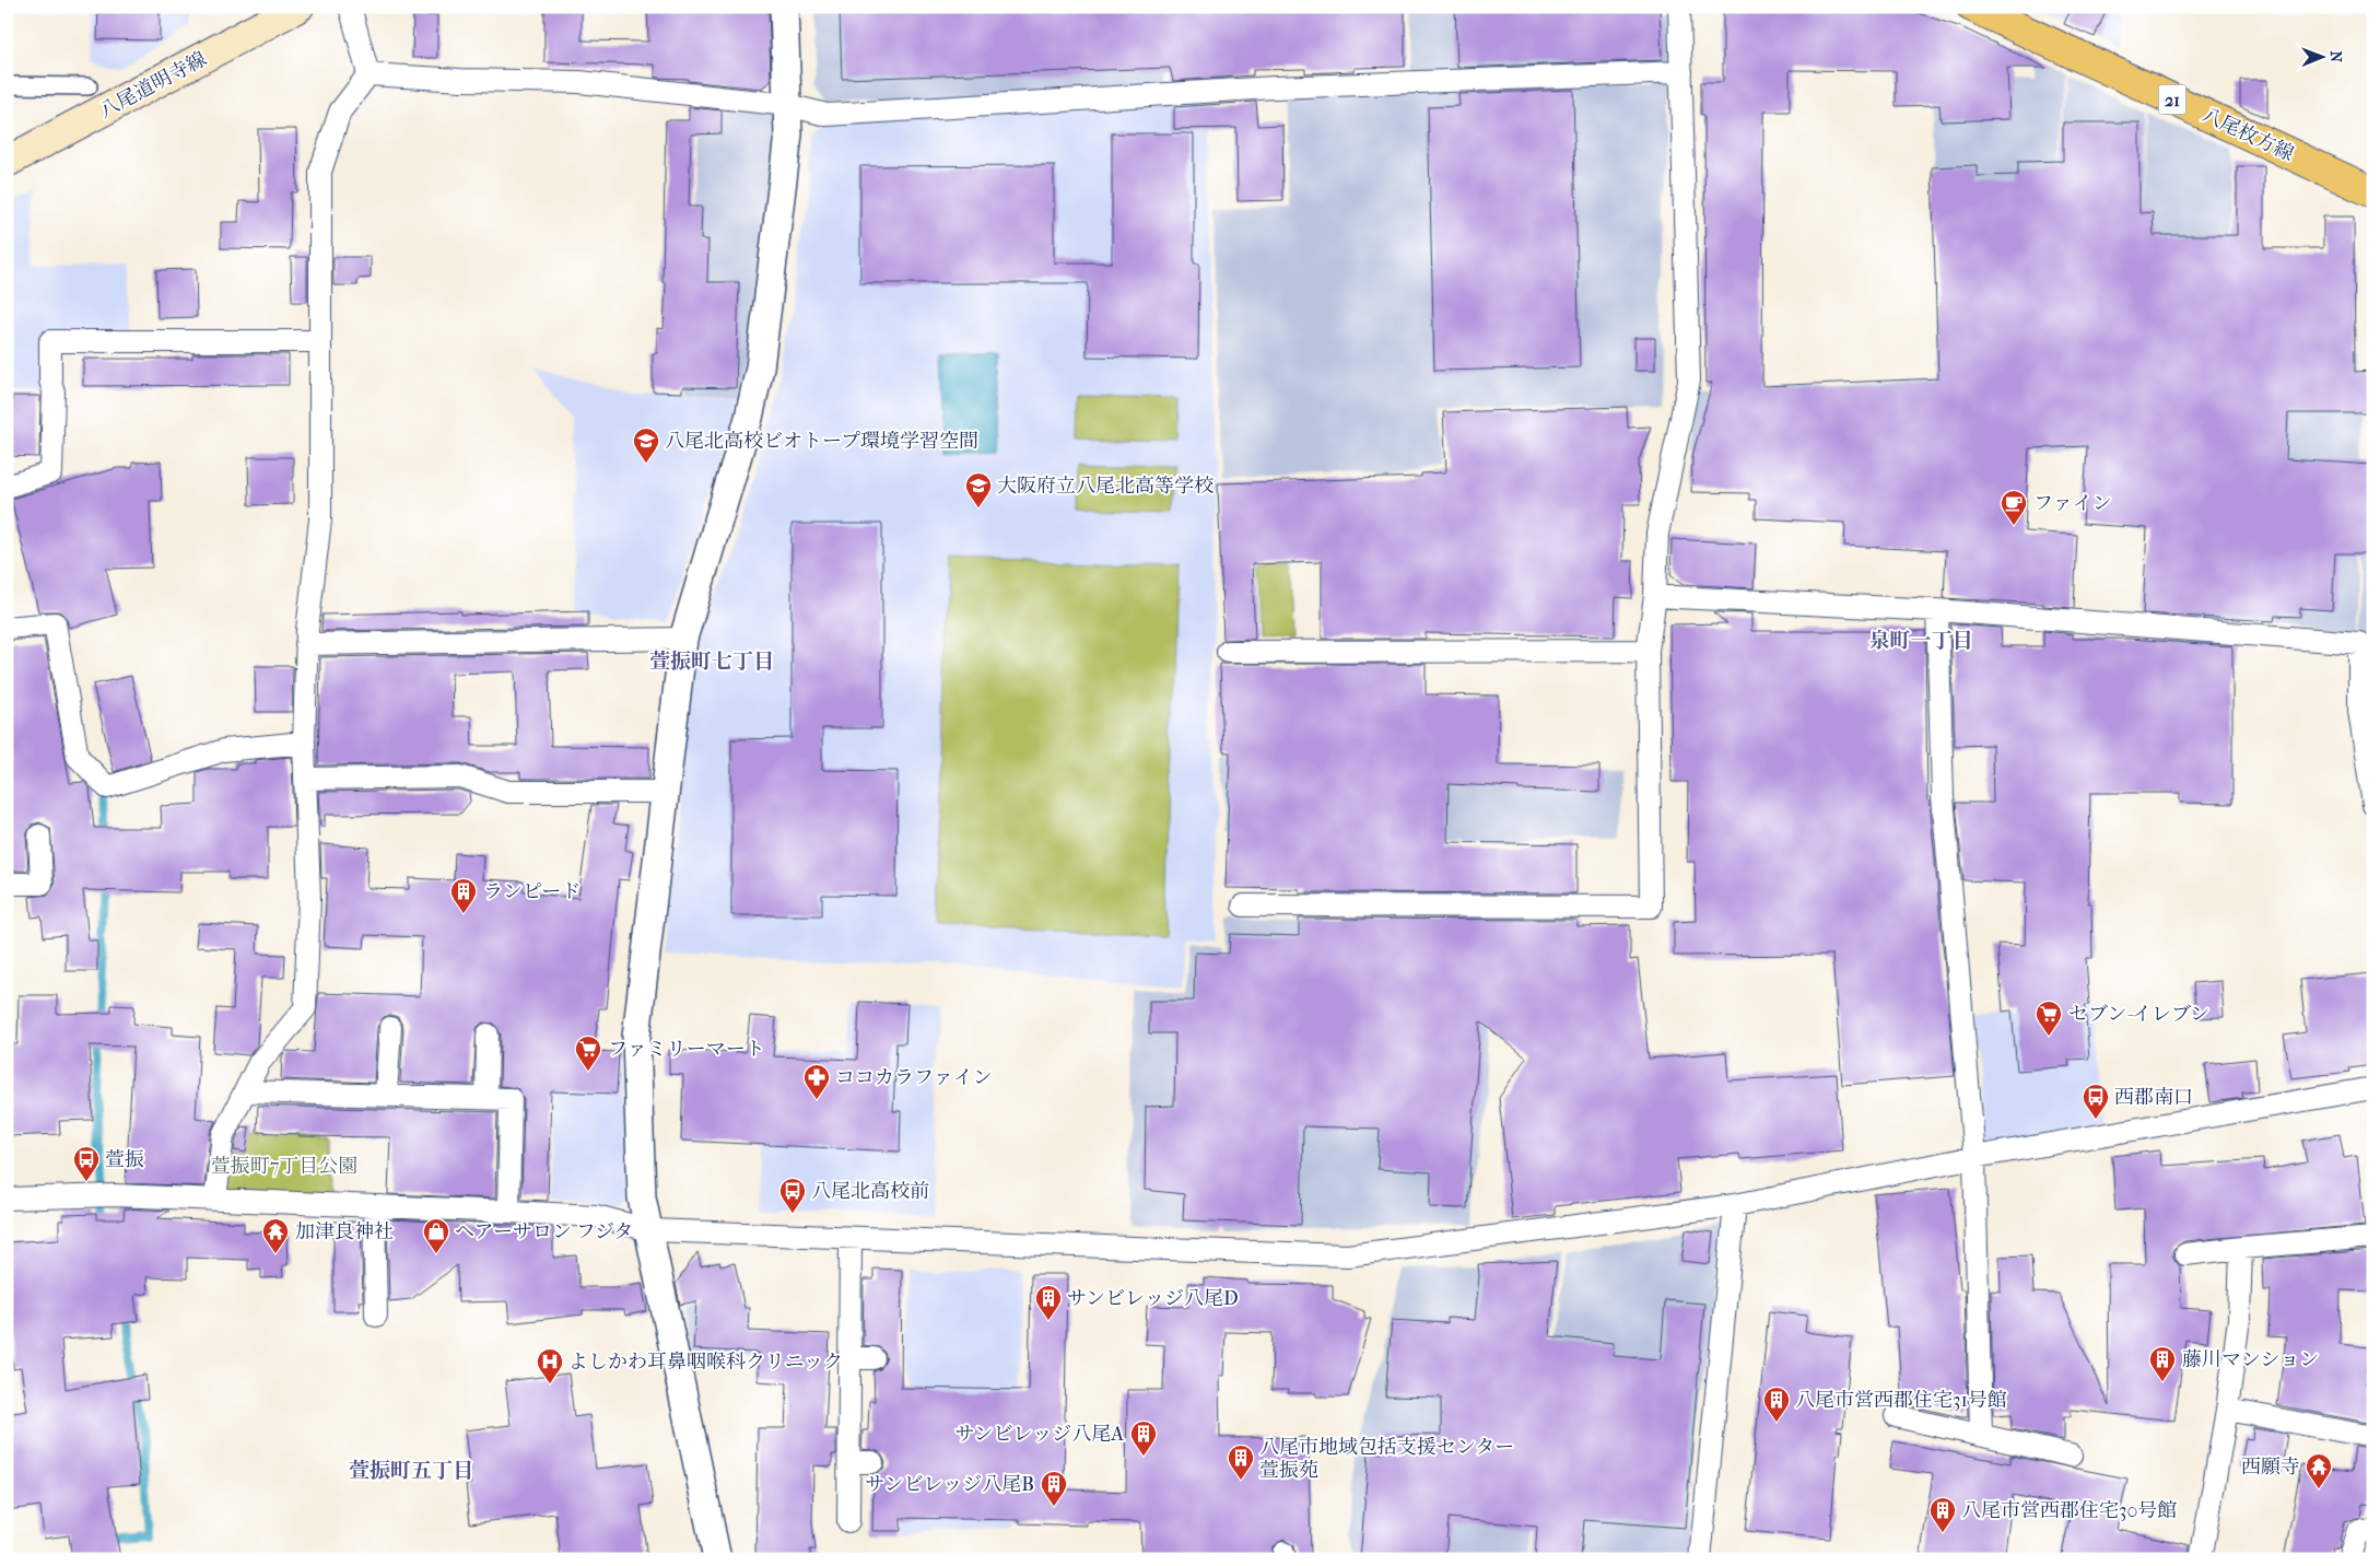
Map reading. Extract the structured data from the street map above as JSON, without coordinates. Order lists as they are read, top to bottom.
{
  "streets": {
    "main road": ["八尾道明寺線", "21", "八尾枚方線"]
  },
  "districts": ["泉町一丁目", "萱振町七丁目", "萱振町五丁目"],
  "parks": ["萱振町7丁目公園"],
  "places": {
    "school or university": ["八尾北高校ビオトープ環境学習空間", "大阪府立八尾北高等学校"],
    "cafe": ["ファイン"],
    "building": [
      "ランピード",
      "サンビレッジ八尾D",
      "藤川マンション",
      "八尾市営西郡住宅31号館",
      "サンビレッジ八尾A",
      "八尾市地域包括支援センター 萱振苑",
      "サンビレッジ八尾B",
      "八尾市営西郡住宅30号館"
    ],
    "supermarket": ["セブン-イレブン", "ファミリーマート"],
    "pharmacy": ["ココカラファイン"],
    "bus stop": ["西郡南口", "萱振", "八尾北高校前"],
    "temple": ["加津良神社", "西願寺"],
    "shop": ["ヘアーサロン フジタ"],
    "hospital": ["よしかわ耳鼻咽喉科クリニック"]
  },
  "north": "right"
}
